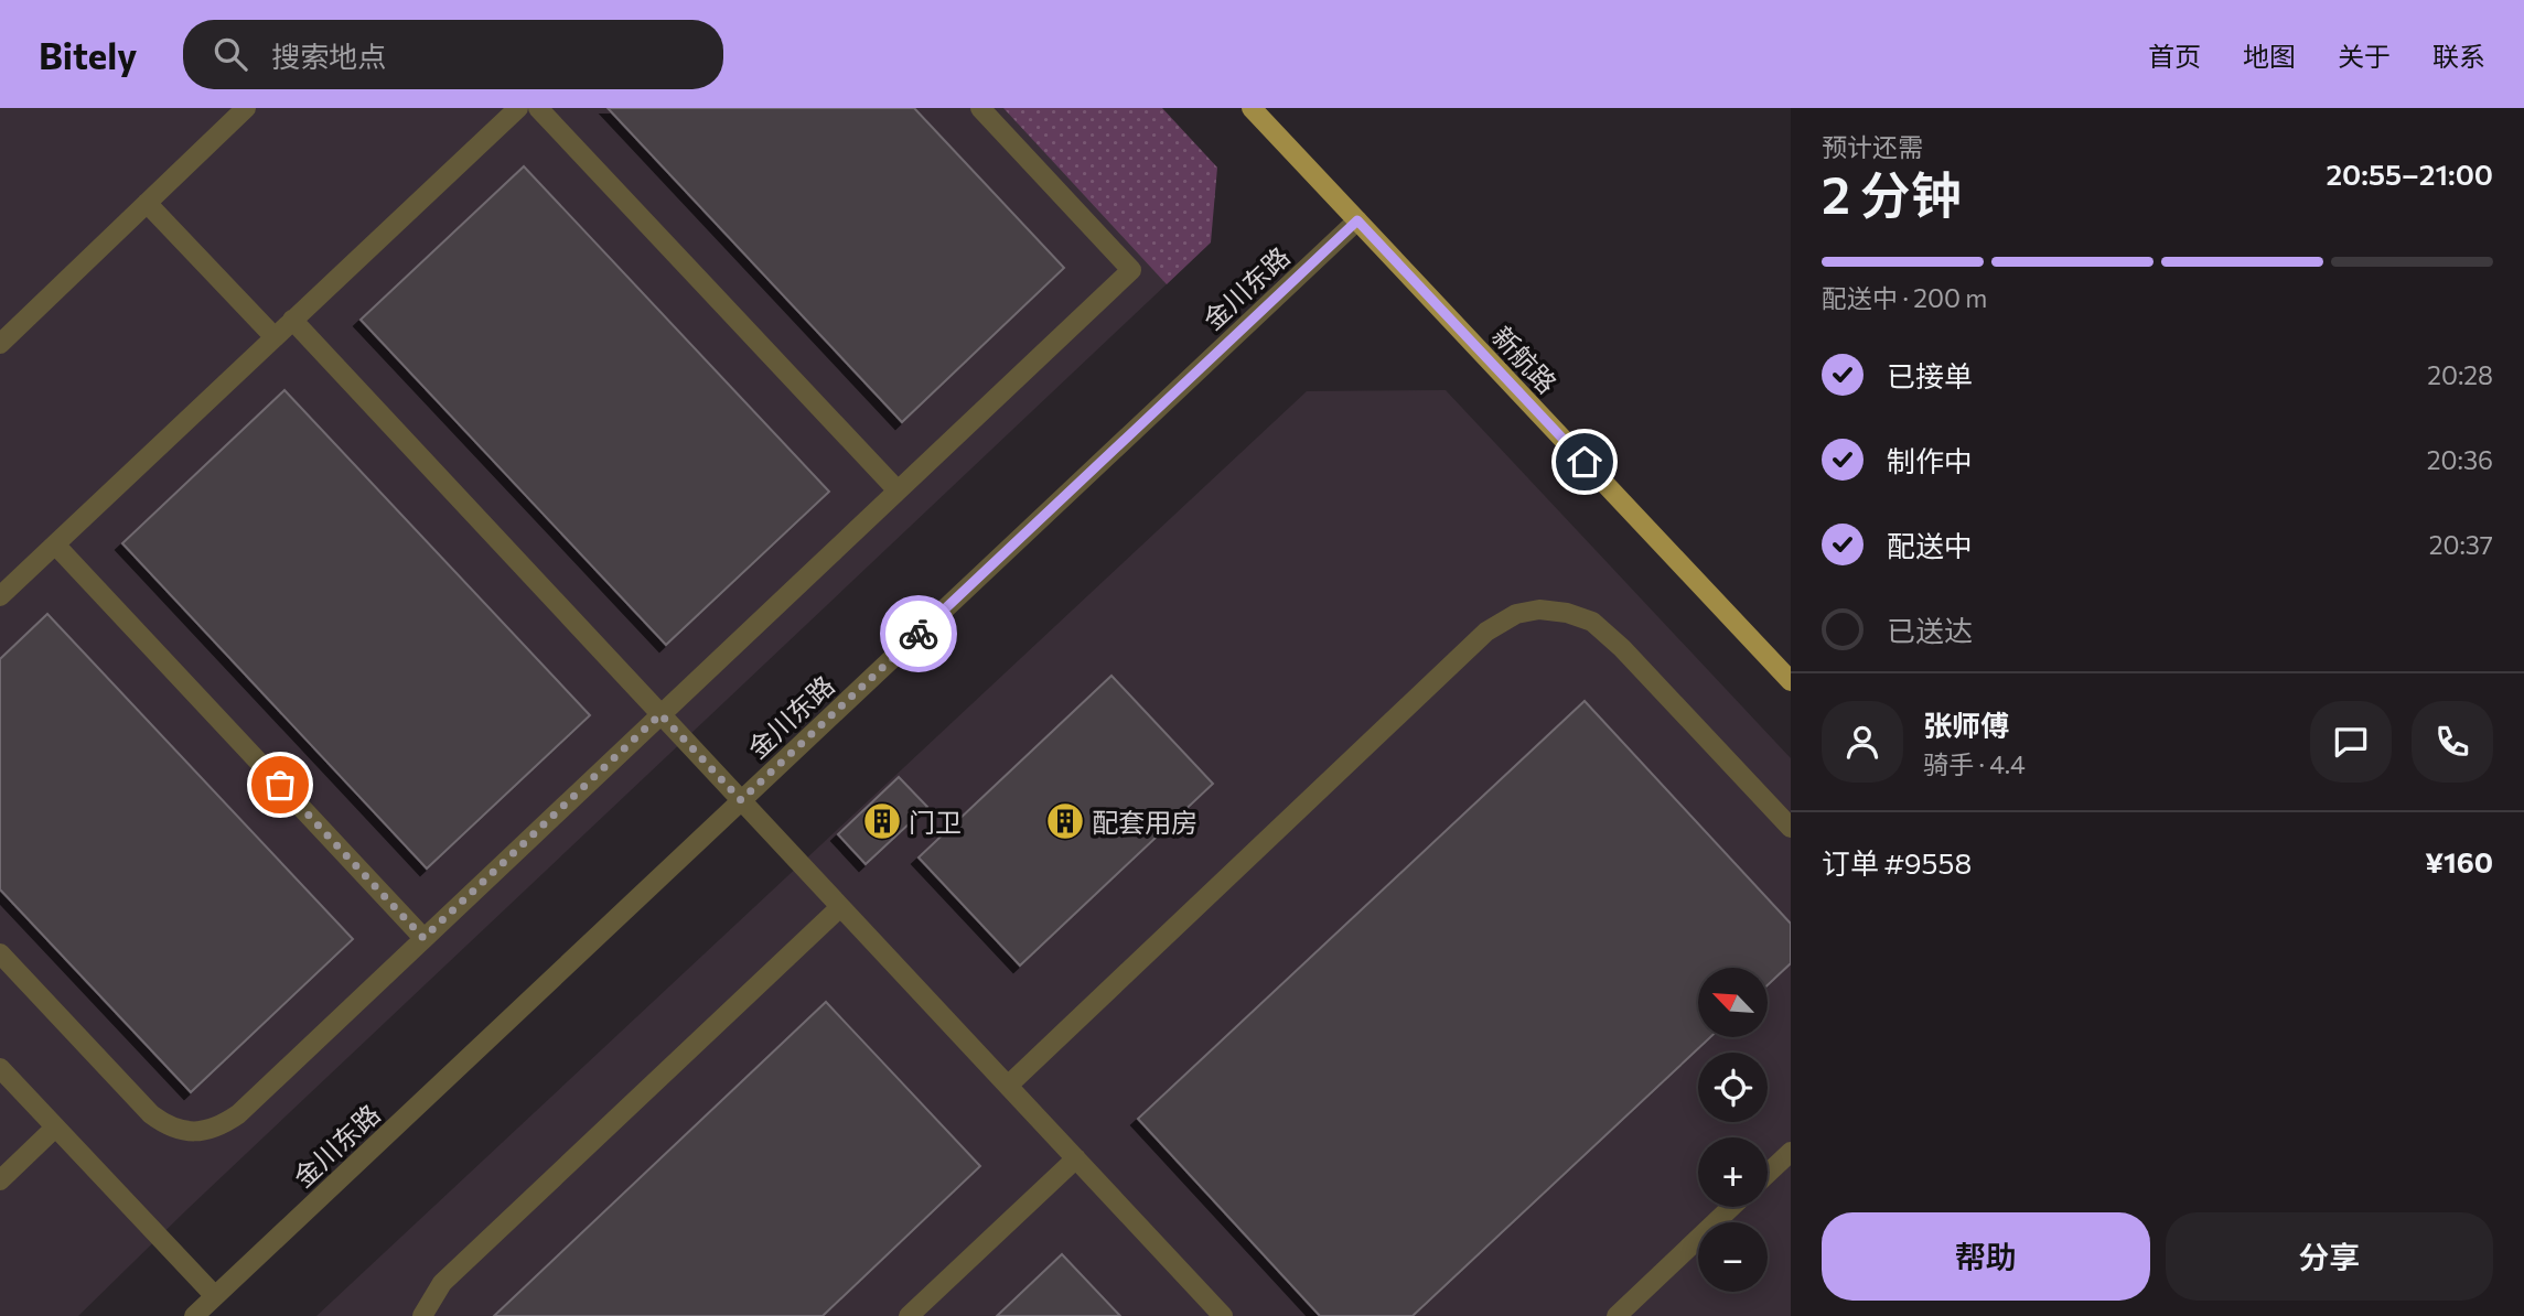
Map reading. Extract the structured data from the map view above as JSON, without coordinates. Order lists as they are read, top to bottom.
{
  "streets": {
    "main road": ["新航路"],
    "street": ["金川东路"]
  },
  "crossings": [
    ["金川东路", "新航路"]
  ],
  "places": {
    "building": ["门卫", "配套用房"]
  },
  "north": "top left",
  "page": {
    "header": "Bitely",
    "search": "搜索地点",
    "nav": [
      "首页",
      "地图",
      "关于",
      "联系"
    ],
    "heading": ["2 分钟", "预计还需", "20:55–21:00"],
    "panel": [
      "张师傅",
      "骑手 · 4.4",
      "订单 #9558",
      "¥160"
    ],
    "bar": "配送中 · 200 m",
    "list": [
      ["已接单", "20:28"],
      ["制作中", "20:36"],
      ["配送中", "20:37"],
      "已送达"
    ],
    "map_buttons": ["+", "−"],
    "buttons": ["帮助", "分享"]
  }
}
